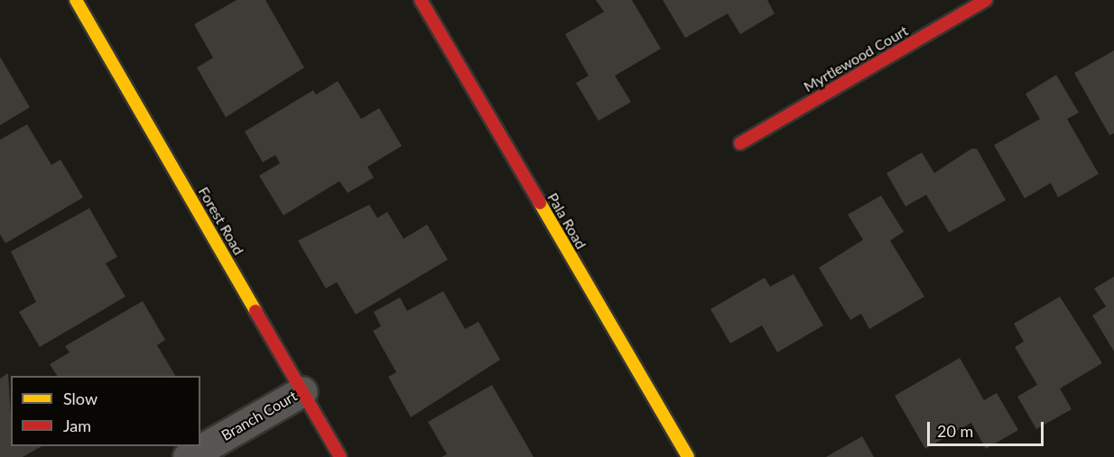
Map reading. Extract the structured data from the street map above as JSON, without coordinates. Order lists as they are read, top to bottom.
{
  "streets": {
    "street": [
      "Myrtlewood Court",
      "Forest Road",
      "Pala Road",
      "Branch Court"
    ]
  },
  "crossings": [
    ["Forest Road", "Branch Court"]
  ],
  "legend": ["Slow", "Jam"],
  "scale_bar": "20 m"
}
